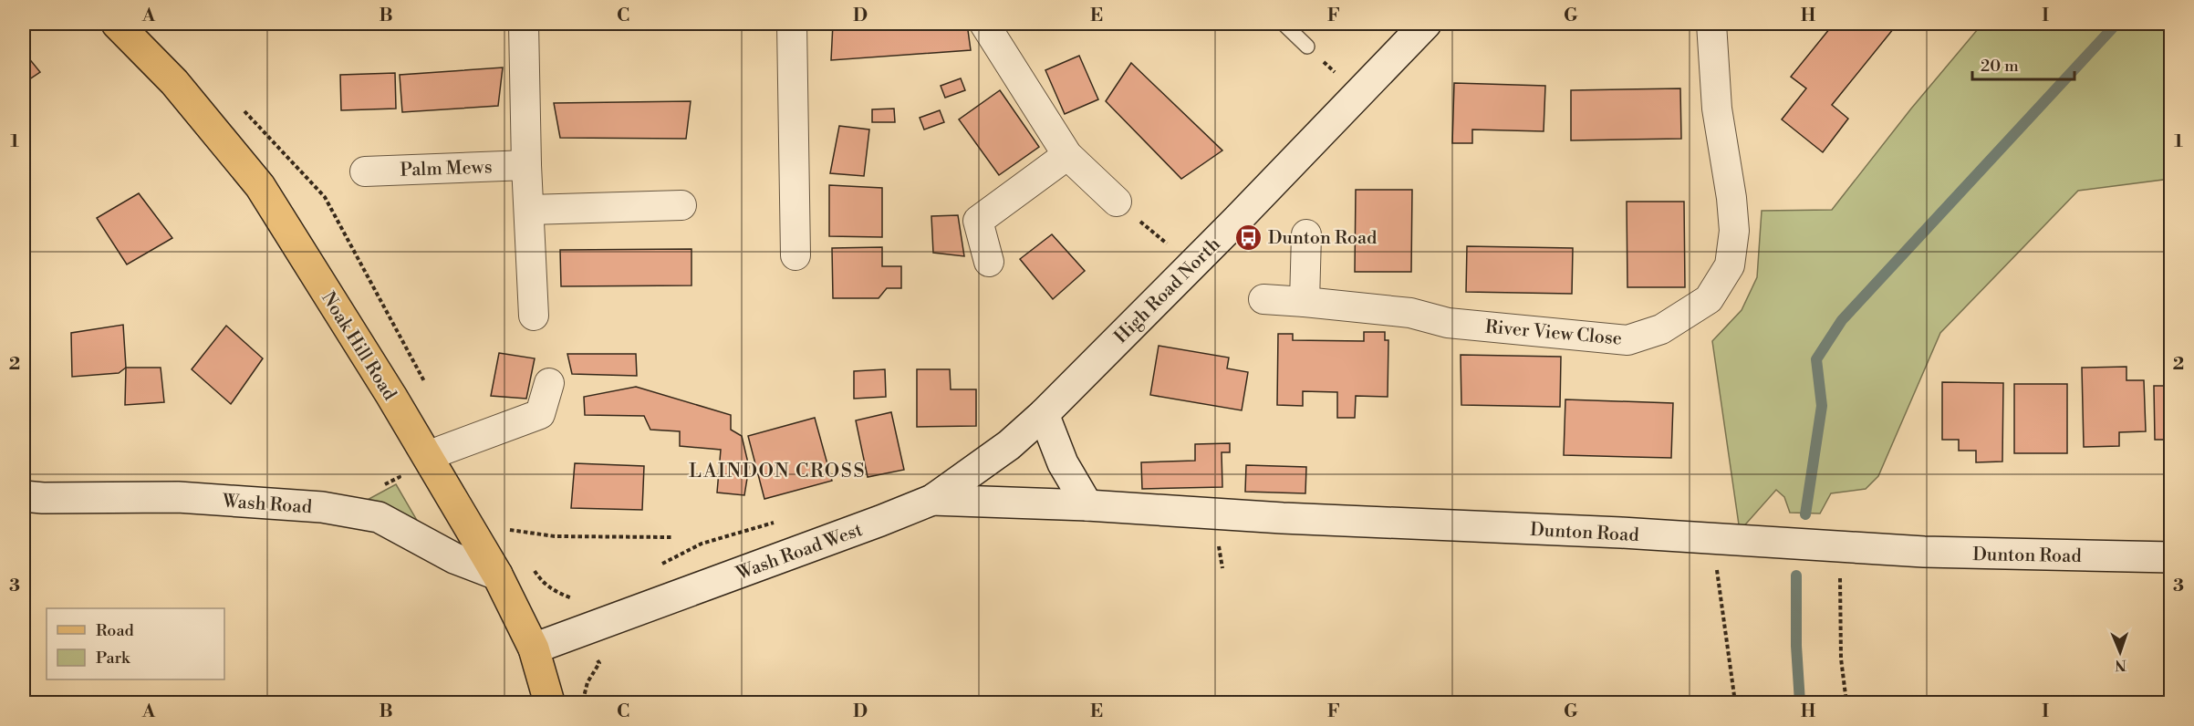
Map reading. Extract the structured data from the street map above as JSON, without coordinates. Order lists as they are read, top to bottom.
{
  "streets": {
    "main road": ["Noak Hill Road"],
    "street": [
      "Palm Mews",
      "High Road North",
      "River View Close",
      "Wash Road",
      "Dunton Road",
      "Wash Road West"
    ]
  },
  "crossings": [
    ["High Road North", "Wash Road West"],
    ["Noak Hill Road", "Wash Road"],
    ["Noak Hill Road", "Wash Road West"],
    ["Dunton Road", "Wash Road West"]
  ],
  "districts": ["LAINDON CROSS"],
  "places": {
    "bus stop": ["Dunton Road"]
  },
  "legend": ["Road", "Park"],
  "scale_bar": "20 m",
  "north": "bottom",
  "grid": {
    "columns": [
      "A",
      "B",
      "C",
      "D",
      "E",
      "F",
      "G",
      "H",
      "I"
    ],
    "rows": ["1", "2", "3"]
  }
}
